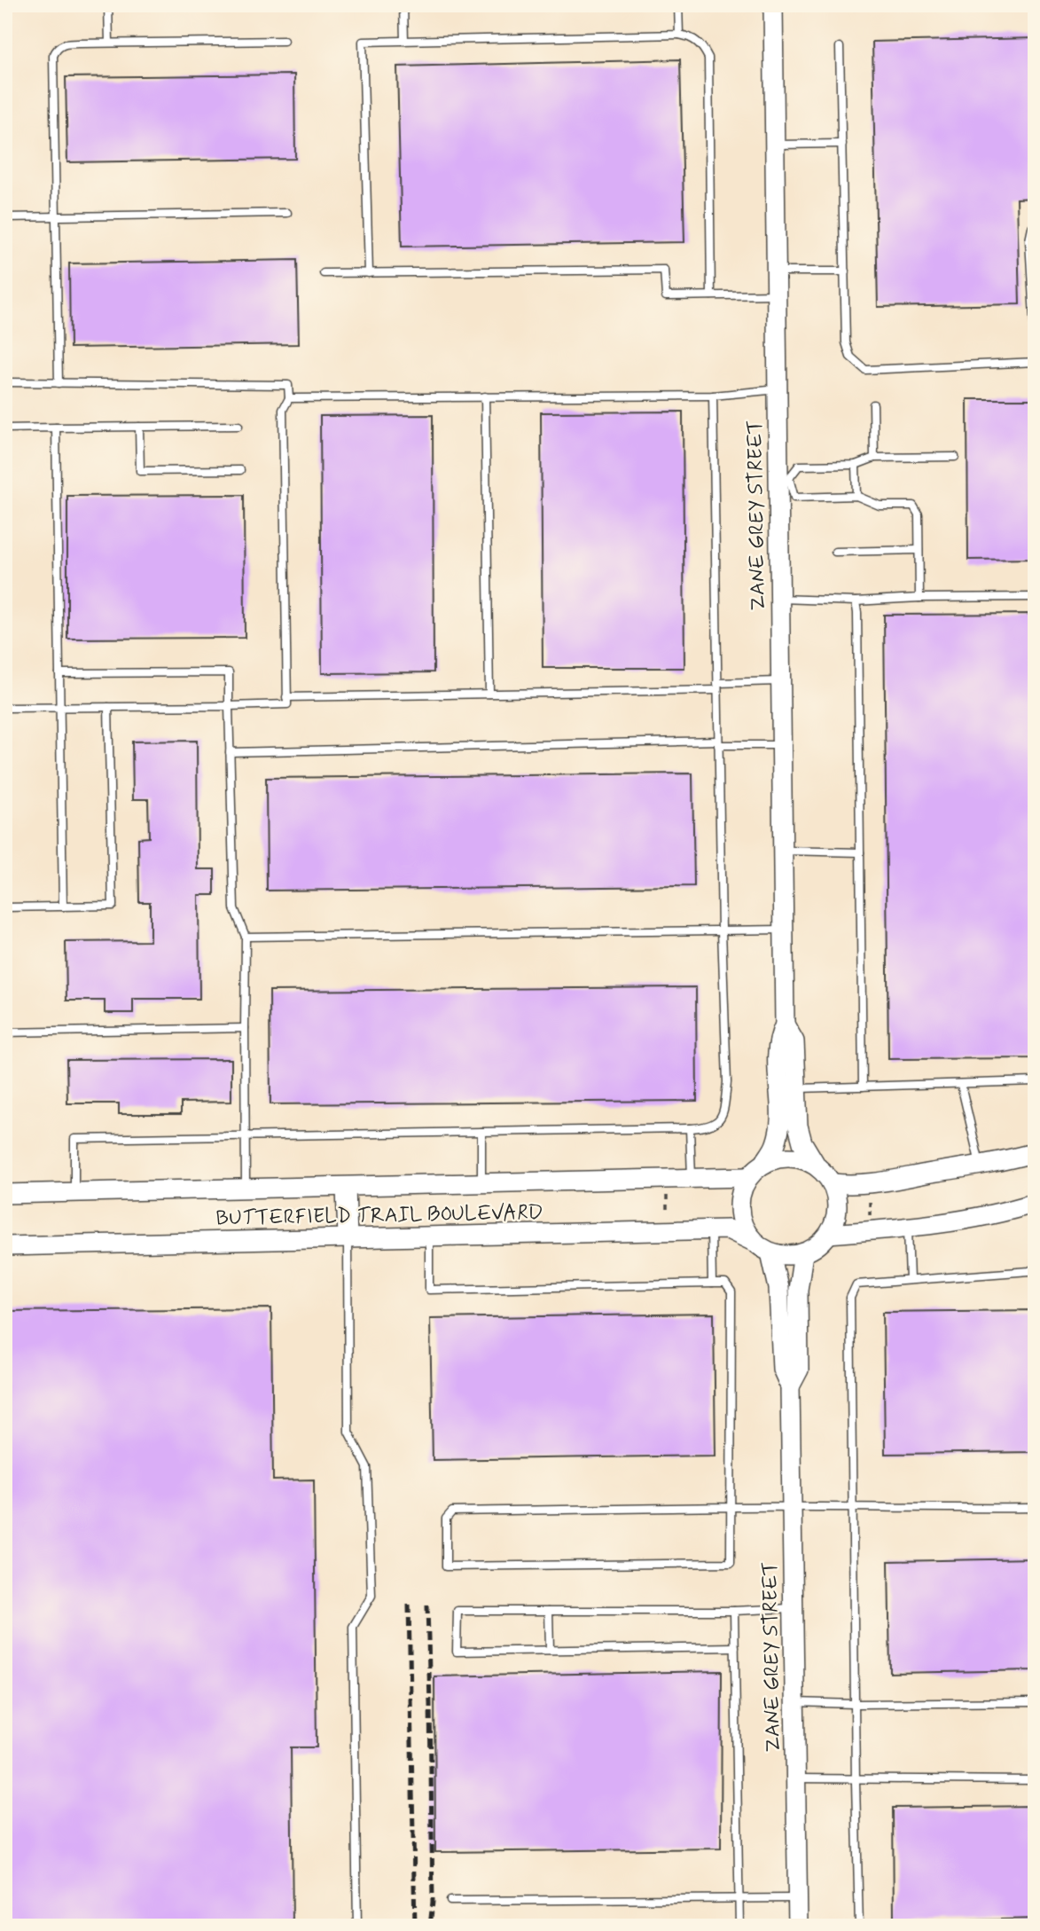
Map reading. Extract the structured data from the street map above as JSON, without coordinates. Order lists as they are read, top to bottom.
{
  "streets": {
    "street": ["ZANE GREY STREET", "BUTTERFIELD TRAIL BOULEVARD"]
  },
  "crossings": [
    ["ZANE GREY STREET", "BUTTERFIELD TRAIL BOULEVARD"]
  ]
}
